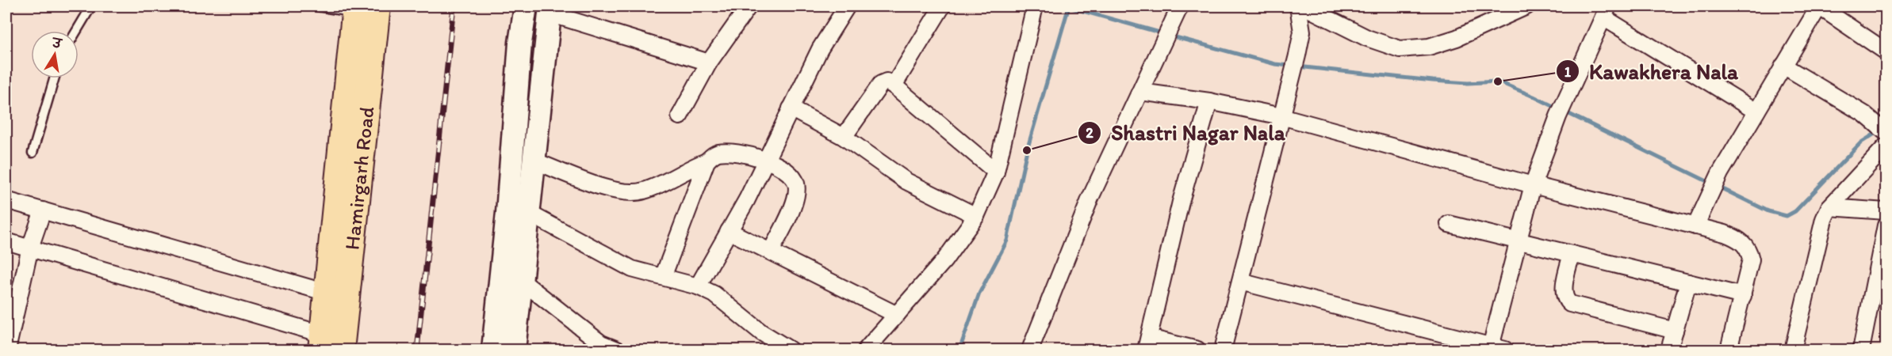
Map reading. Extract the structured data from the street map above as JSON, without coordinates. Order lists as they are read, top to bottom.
{
  "streets": {
    "main road": ["Hamirgarh Road"]
  },
  "places": ["Kawakhera Nala", "Shastri Nagar Nala"],
  "north": "top"
}
